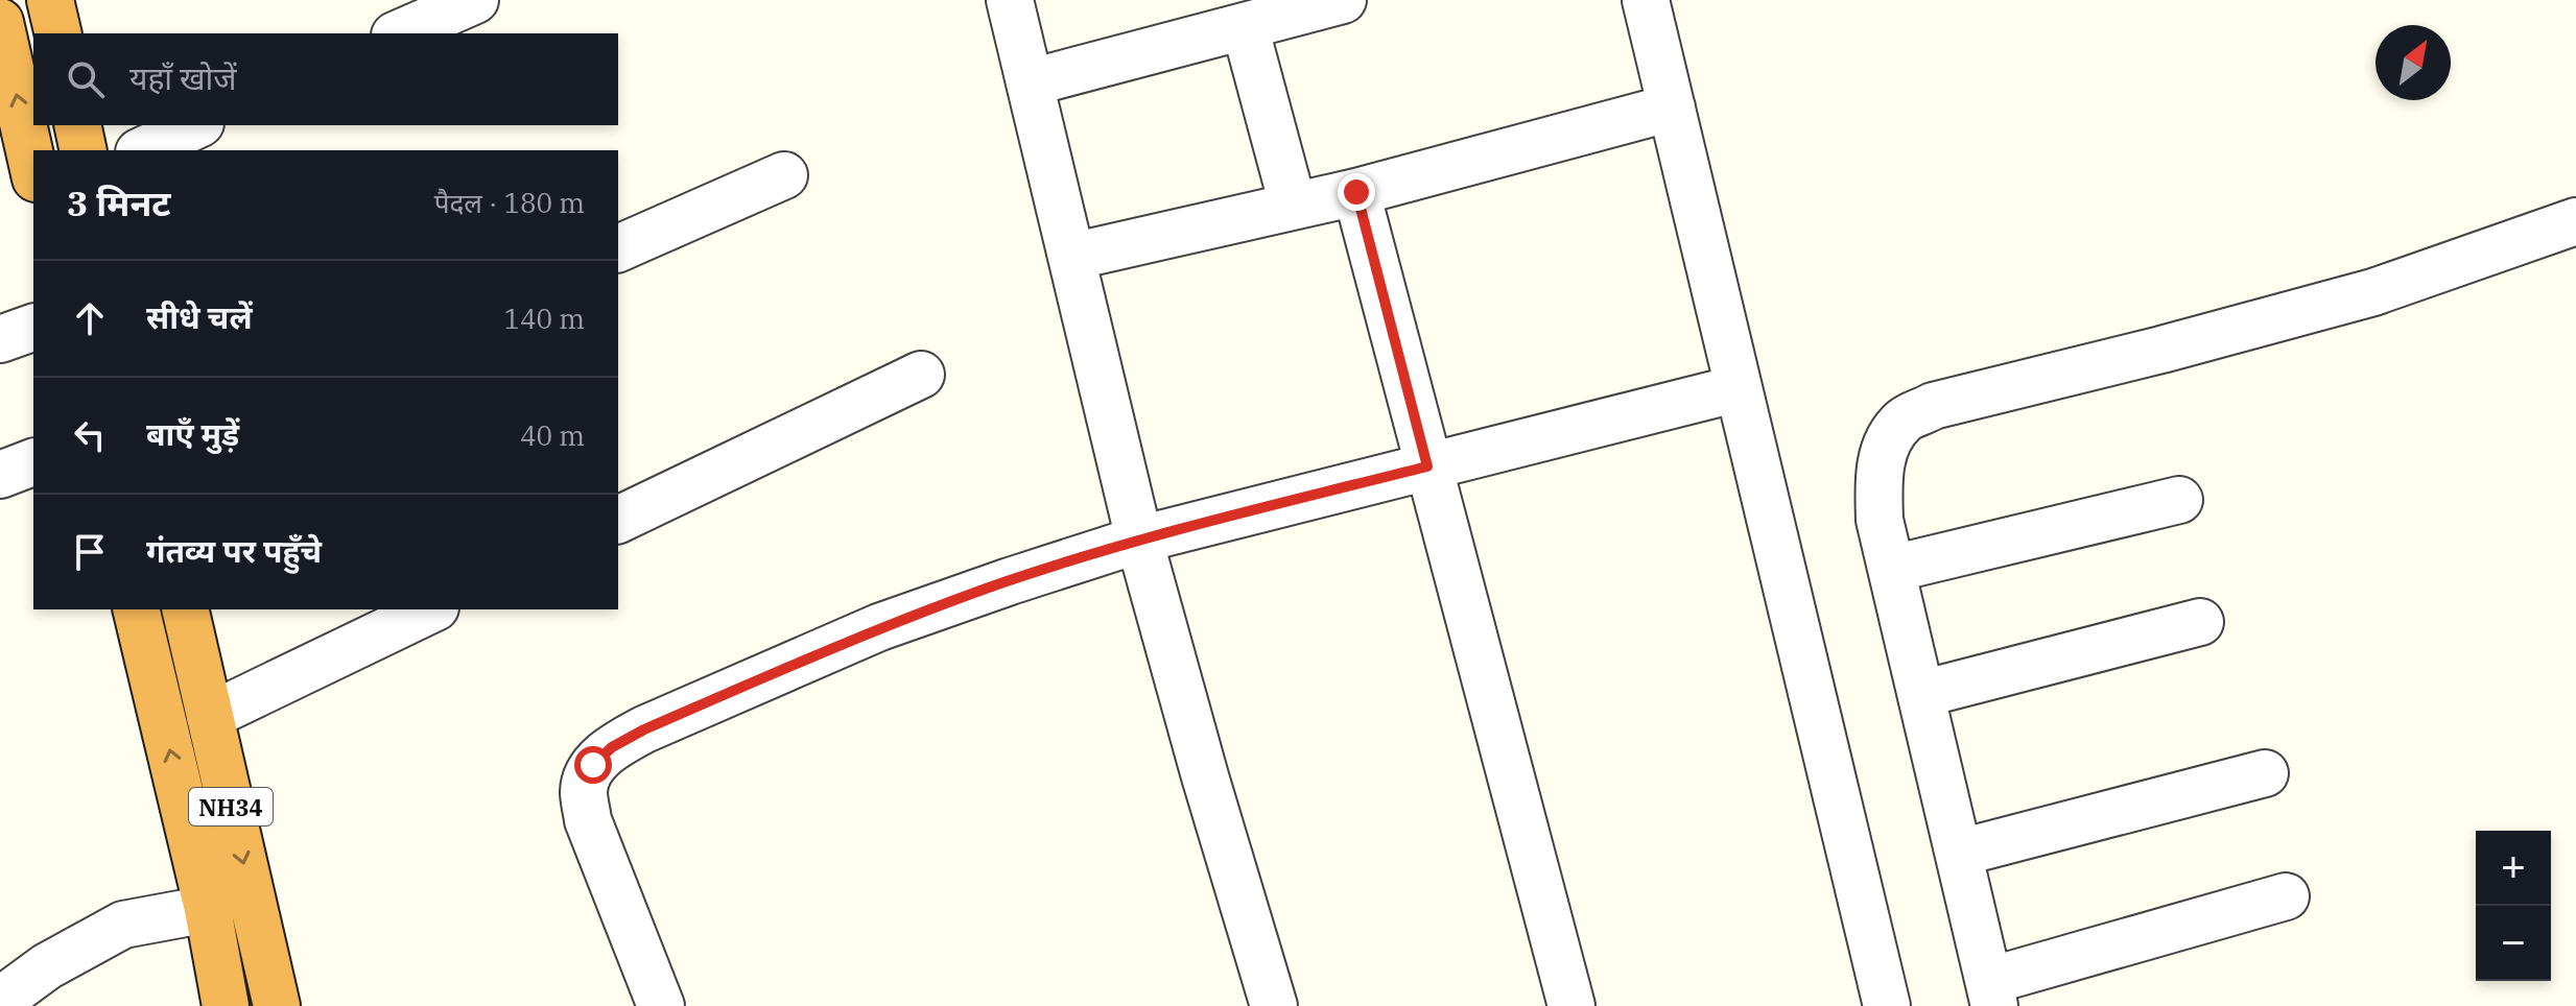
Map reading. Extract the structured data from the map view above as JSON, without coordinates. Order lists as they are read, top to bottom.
{
  "streets": {
    "highway": ["NH34"]
  },
  "north": "top right",
  "page": {
    "search": "यहाँ खोजें",
    "heading": ["3 मिनट", "पैदल · 180 m"],
    "list": [
      ["सीधे चलें", "140 m"],
      ["बाएँ मुड़ें", "40 m"],
      "गंतव्य पर पहुँचे"
    ],
    "map_buttons": ["+", "−"]
  }
}
